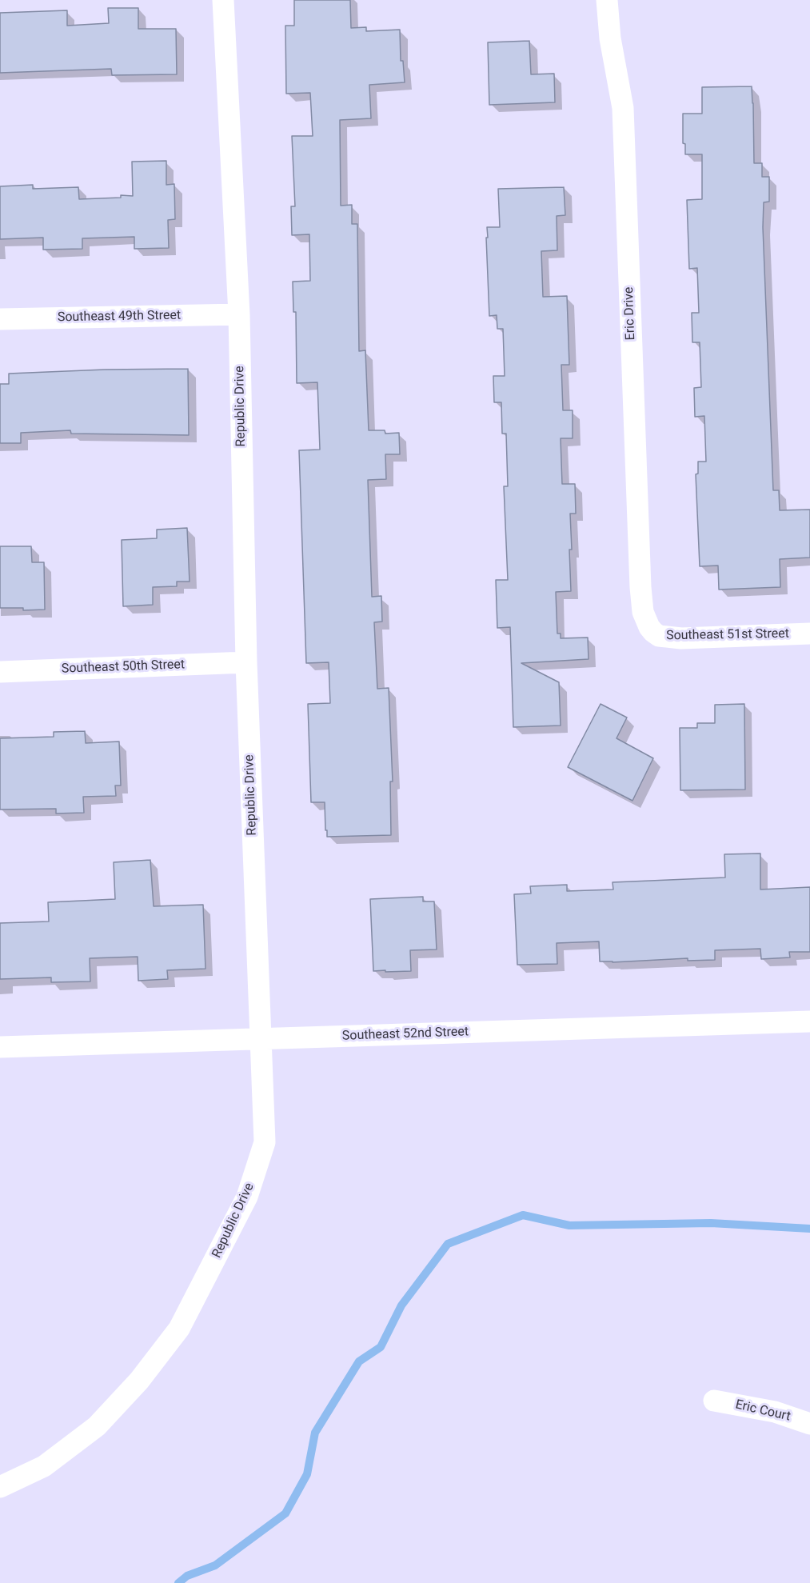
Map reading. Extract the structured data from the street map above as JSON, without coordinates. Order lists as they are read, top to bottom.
{
  "streets": {
    "street": [
      "Eric Drive",
      "Southeast 49th Street",
      "Republic Drive",
      "Southeast 51st Street",
      "Southeast 50th Street",
      "Southeast 52nd Street",
      "Eric Court"
    ]
  },
  "crossings": [
    ["Eric Drive", "Southeast 51st Street"],
    ["Southeast 49th Street", "Republic Drive"],
    ["Republic Drive", "Southeast 50th Street"],
    ["Republic Drive", "Southeast 52nd Street"]
  ]
}
